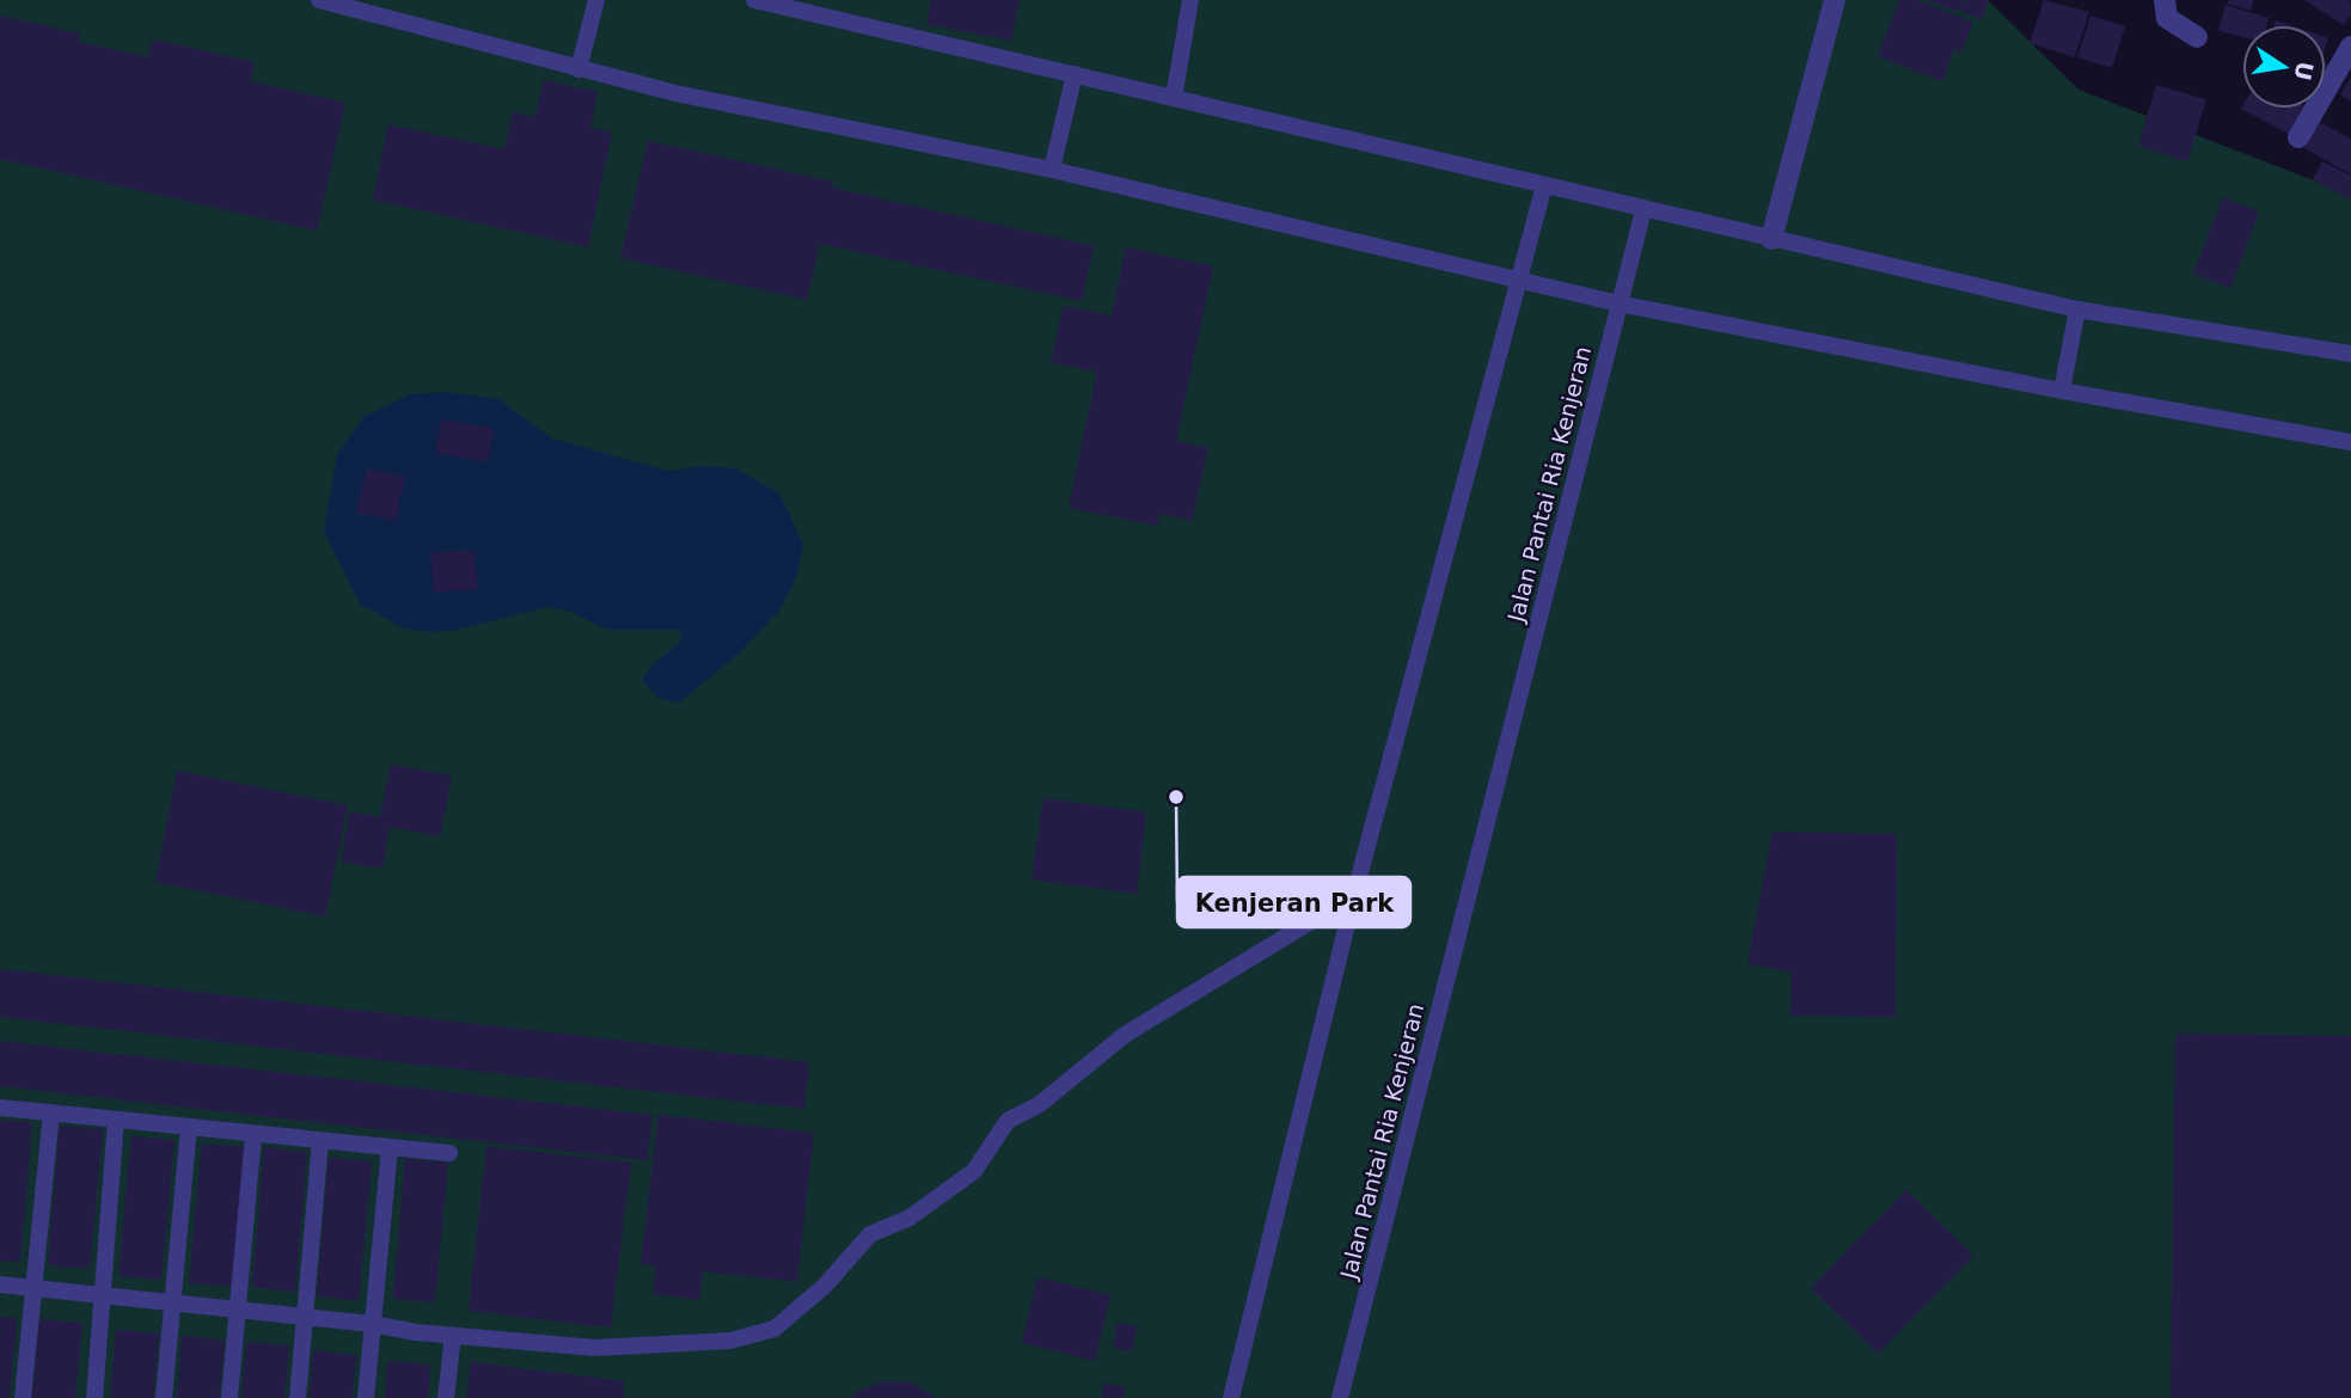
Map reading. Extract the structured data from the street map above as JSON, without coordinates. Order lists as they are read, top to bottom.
{
  "streets": {
    "lane": ["Jalan Pantai Ria Kenjeran"]
  },
  "places": ["Kenjeran Park"],
  "north": "right"
}
